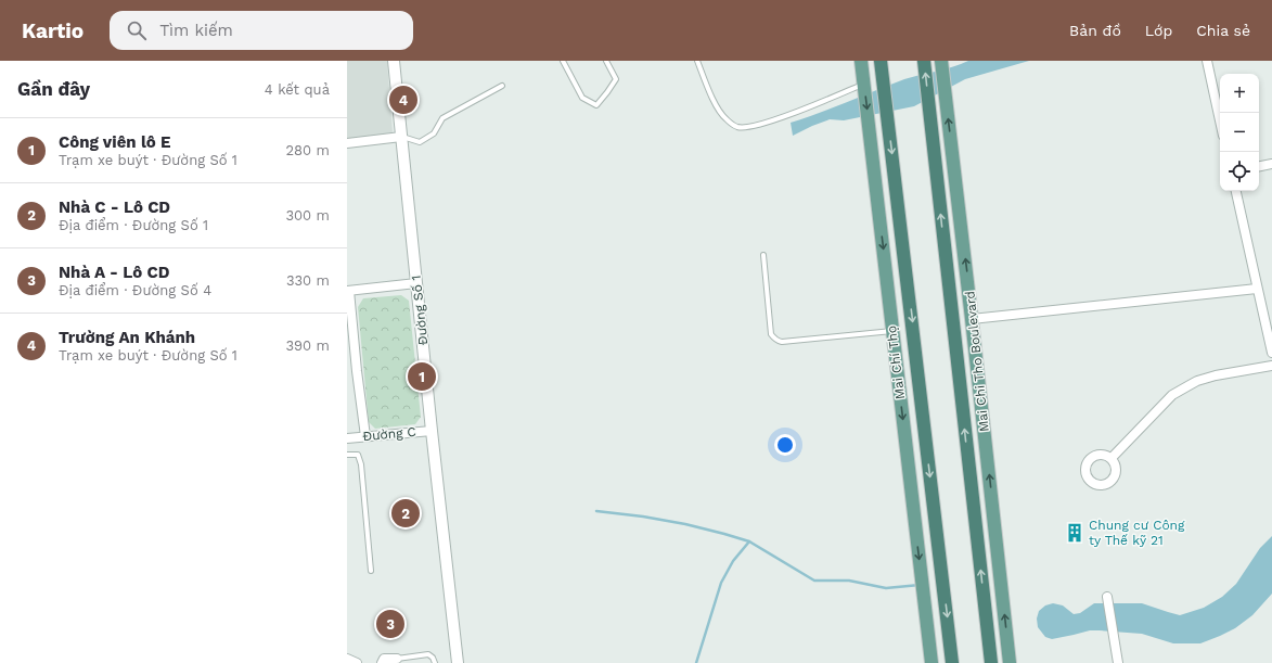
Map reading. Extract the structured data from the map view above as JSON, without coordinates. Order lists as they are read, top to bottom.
{
  "streets": {
    "highway": ["Mai Chi Tho Boulevard"],
    "main road": ["Mai Chí Thọ"],
    "street": ["Đường Số 1", "Đường C"]
  },
  "crossings": [
    ["Đường Số 1", "Đường C"]
  ],
  "one_way": ["Mai Chí Thọ"],
  "places": {
    "building": ["Chung cư Công ty Thế kỹ 21"]
  },
  "page": {
    "header": "Kartio",
    "search": "Tìm kiếm",
    "nav": ["Bản đồ", "Lớp", "Chia sẻ"],
    "heading": ["Gần đây", "4 kết quả"],
    "map_buttons": ["+", "−"],
    "pins": [
      "4",
      "1",
      "2",
      "3"
    ],
    "list": [
      {
        "mark": "1",
        "name": "Công viên lô E",
        "note": "Trạm xe buýt · Đường Số 1",
        "value": "280 m"
      },
      {
        "mark": "2",
        "name": "Nhà C - Lô CD",
        "note": "Địa điểm · Đường Số 1",
        "value": "300 m"
      },
      {
        "mark": "3",
        "name": "Nhà A - Lô CD",
        "note": "Địa điểm · Đường Số 4",
        "value": "330 m"
      },
      {
        "mark": "4",
        "name": "Trường An Khánh",
        "note": "Trạm xe buýt · Đường Số 1",
        "value": "390 m"
      }
    ]
  }
}
